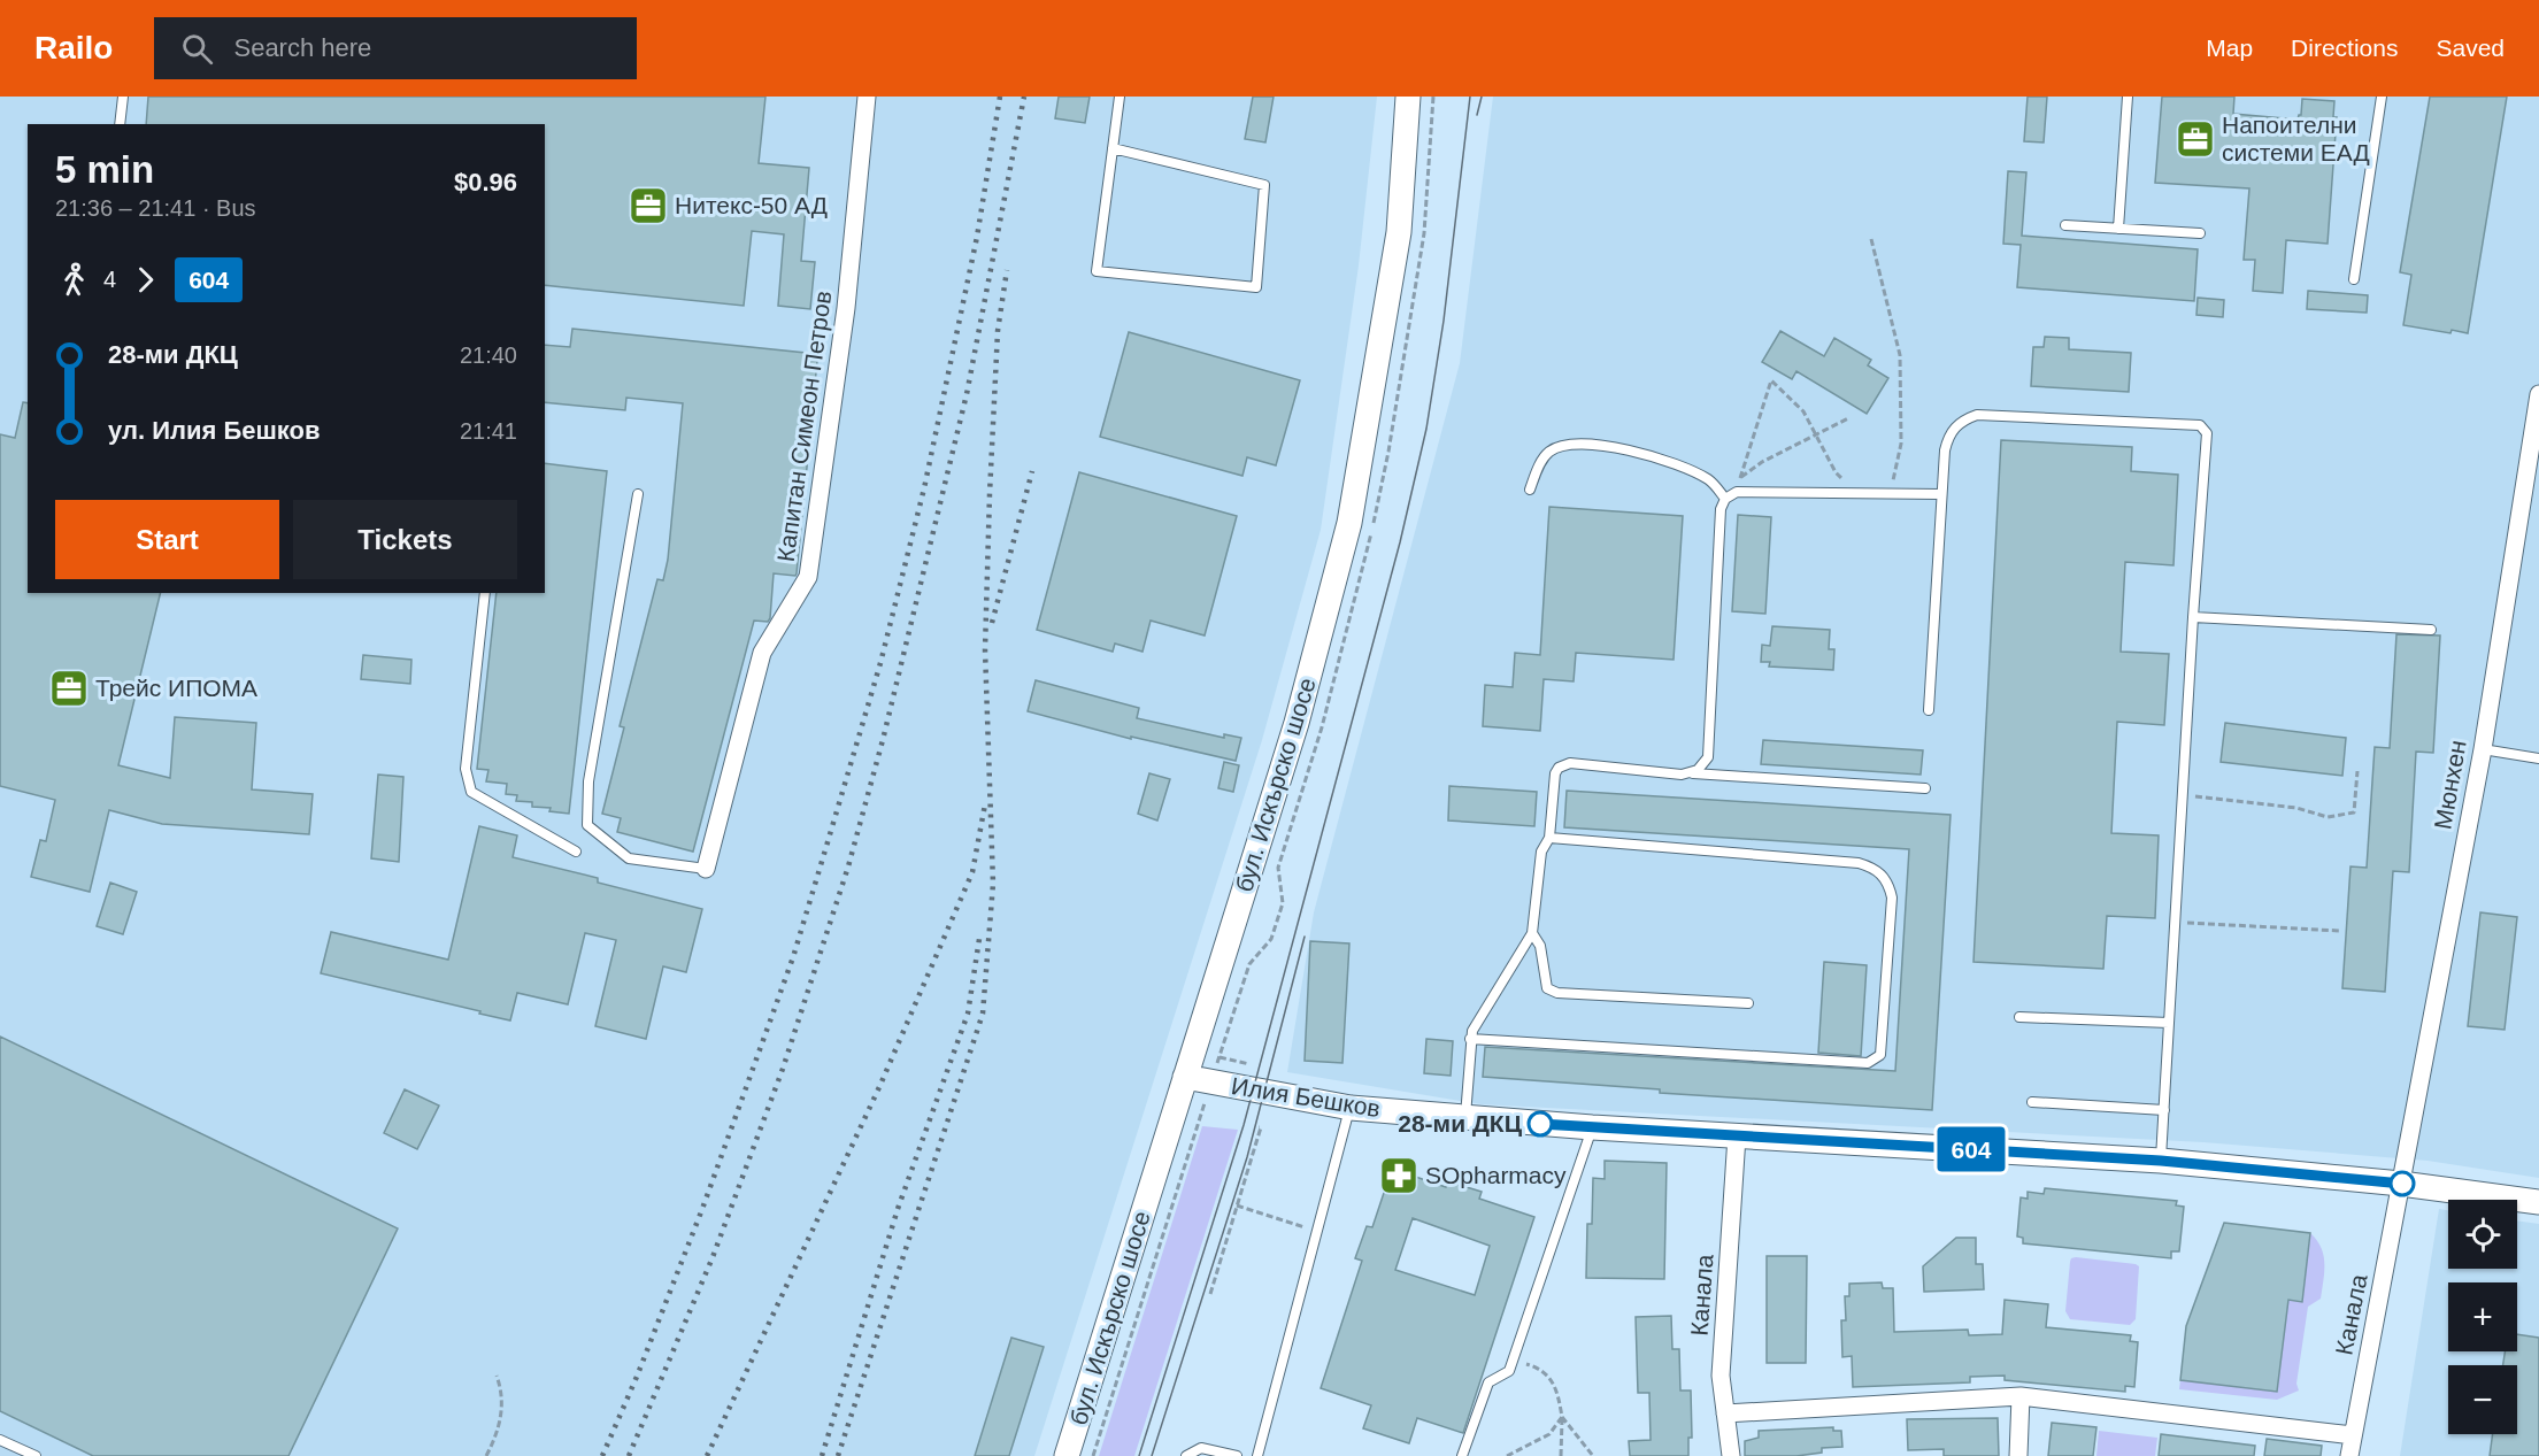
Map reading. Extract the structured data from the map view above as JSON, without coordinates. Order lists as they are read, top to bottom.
{
  "streets": {
    "main road": ["бул. Искърско шосе", "Илия Бешков"],
    "street": ["Капитан Симеон Петров", "Мюнхен", "Канала"]
  },
  "crossings": [
    ["бул. Искърско шосе", "Илия Бешков"],
    ["Мюнхен", "Илия Бешков"],
    ["Мюнхен", "Канала"],
    ["Илия Бешков", "Канала"]
  ],
  "places": {
    "office": ["Напоителни системи ЕАД", "Нитекс-50 АД", "Трейс ИПОМА"],
    "other": ["28-ми ДКЦ"],
    "pharmacy": ["SOpharmacy"]
  },
  "lines": ["bus line 604"],
  "page": {
    "header": "Railo",
    "search": "Search here",
    "nav": ["Map", "Directions", "Saved"],
    "on_map": "604",
    "heading": ["5 min", "21:36 – 21:41 · Bus", "$0.96"],
    "legs": ["4", "604"],
    "list": [
      {
        "name": "28-ми ДКЦ",
        "value": "21:40"
      },
      {
        "name": "ул. Илия Бешков",
        "value": "21:41"
      }
    ],
    "buttons": ["Start", "Tickets"],
    "map_buttons": ["+", "−"]
  }
}
